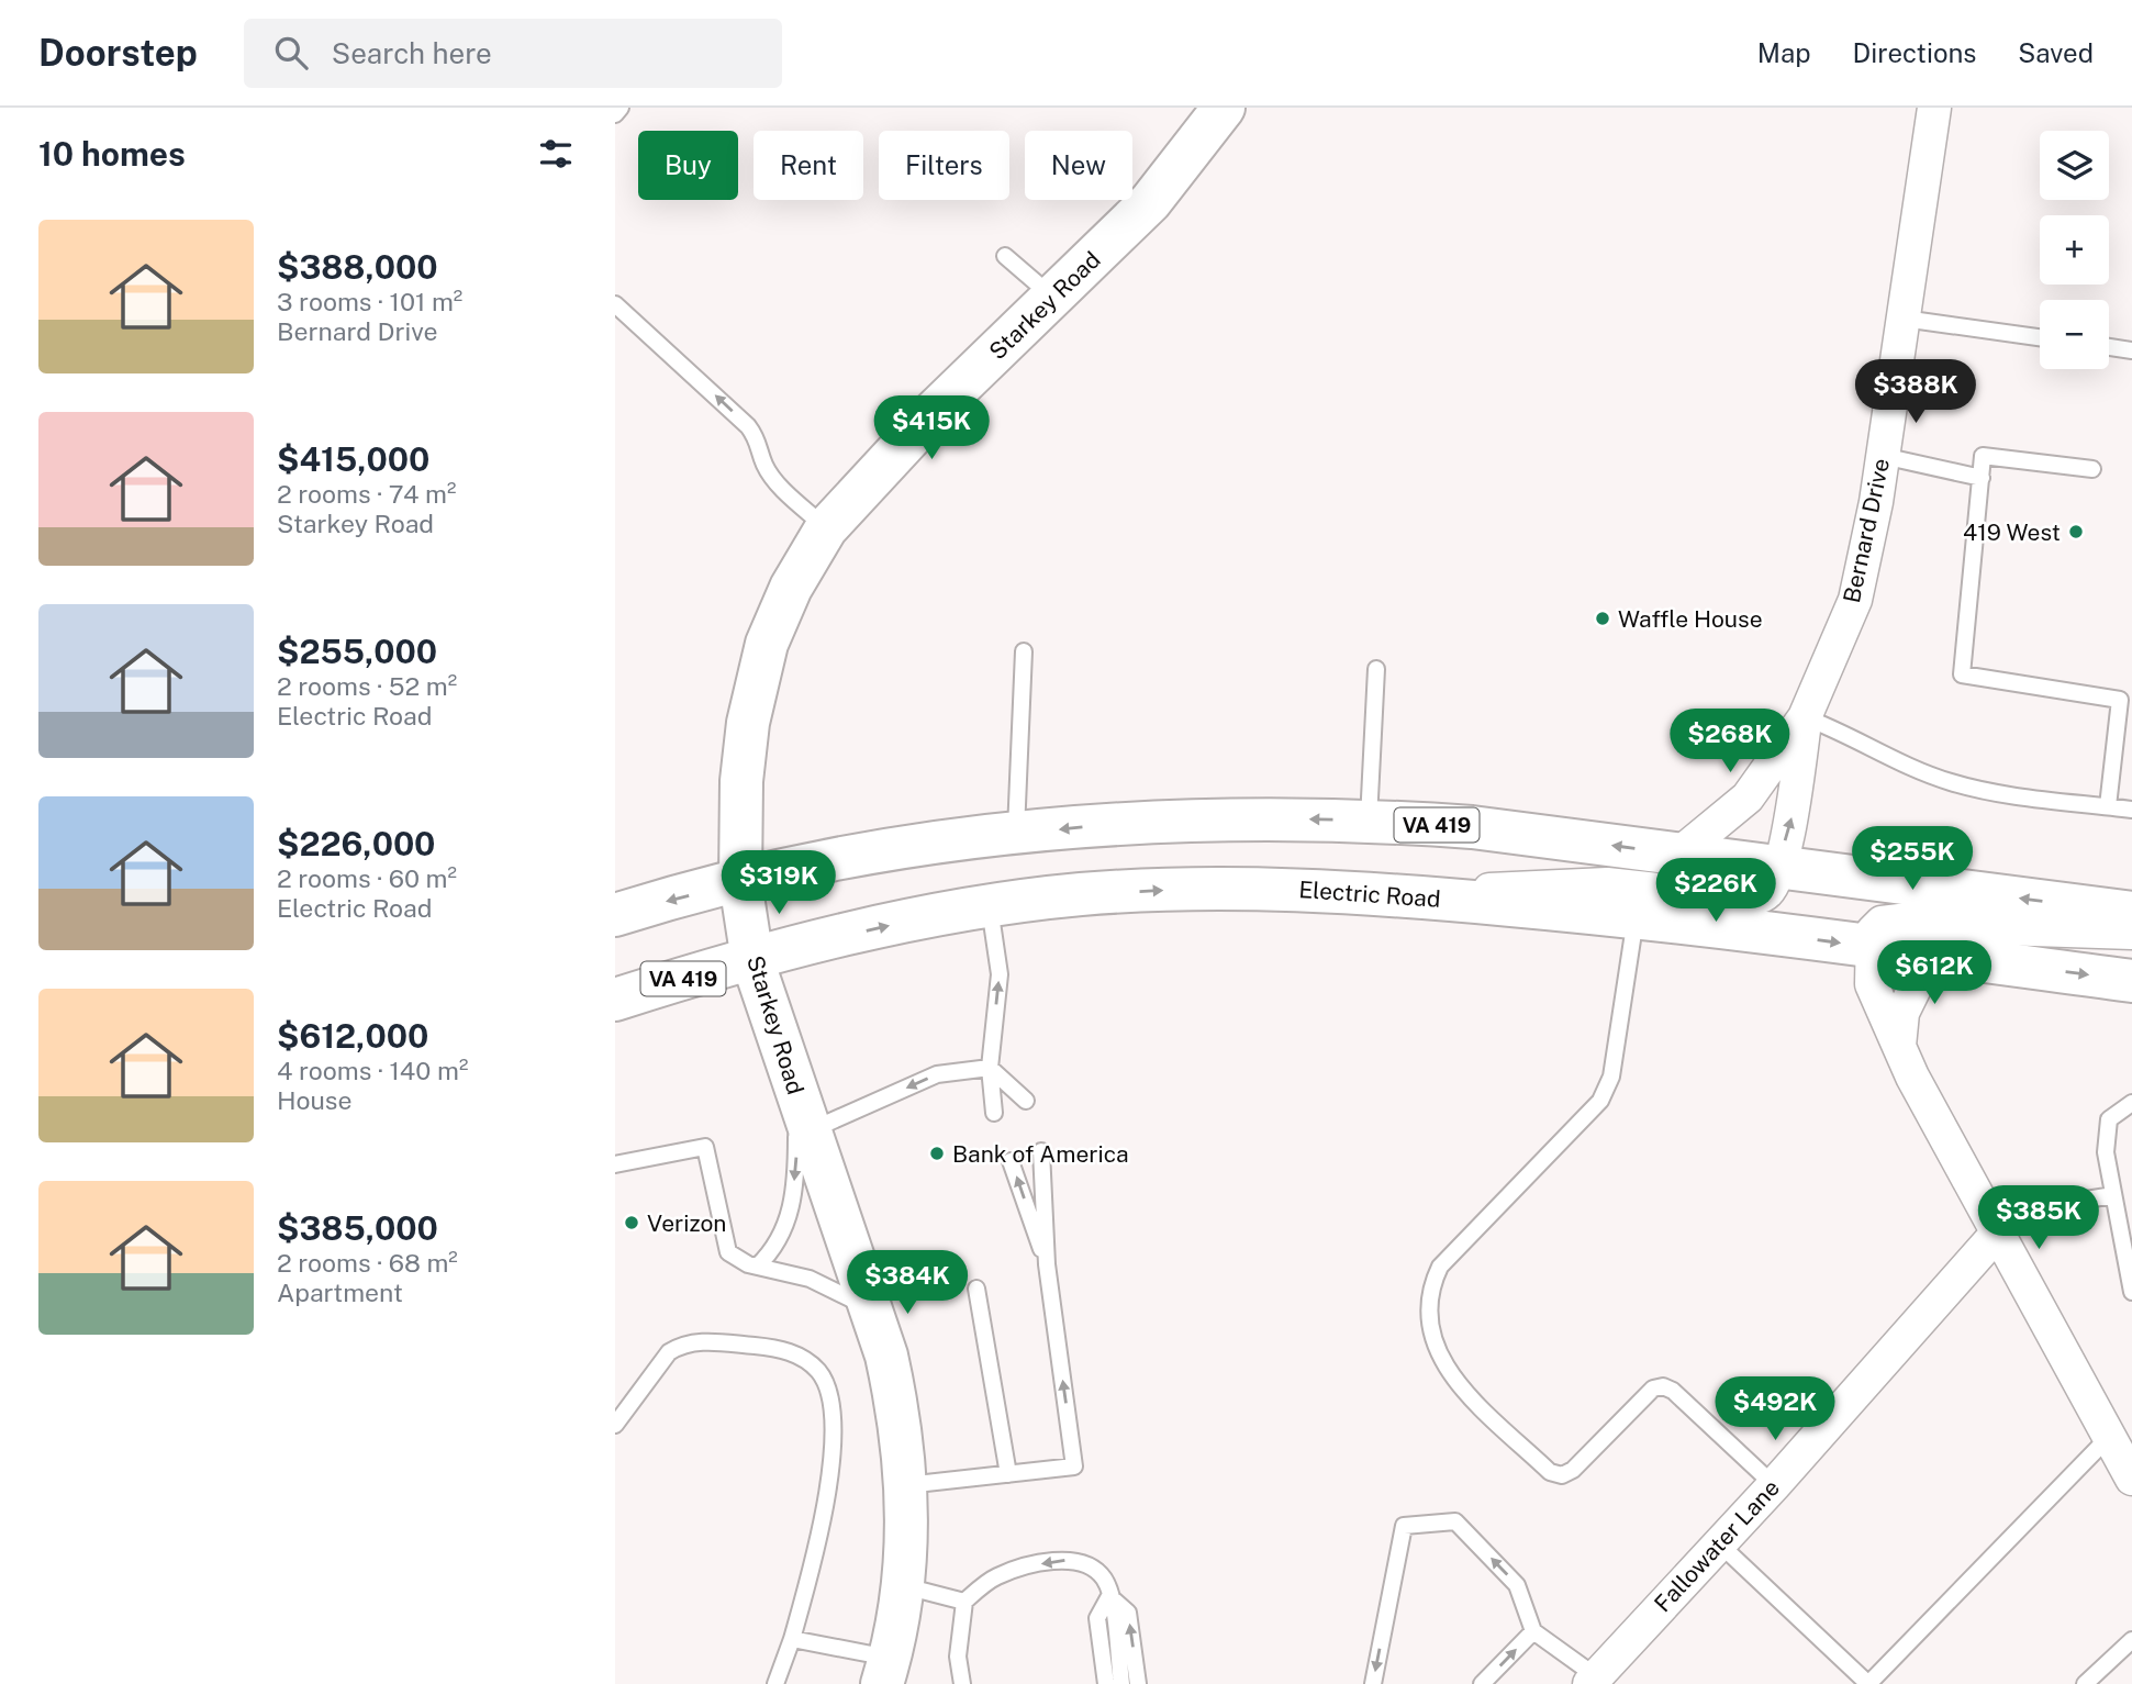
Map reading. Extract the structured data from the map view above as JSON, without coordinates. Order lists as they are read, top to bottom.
{
  "streets": {
    "main road": ["Starkey Road", "VA 419", "Electric Road"],
    "street": ["Bernard Drive", "Fallowater Lane"]
  },
  "crossings": [
    ["Starkey Road", "VA 419"],
    ["Starkey Road", "Electric Road"],
    ["Bernard Drive", "VA 419"],
    ["Bernard Drive", "Electric Road"]
  ],
  "places": [
    "419 West",
    "Waffle House",
    "Bank of America",
    "Verizon"
  ],
  "page": {
    "header": "Doorstep",
    "search": "Search here",
    "nav": ["Map", "Directions", "Saved"],
    "heading": "10 homes",
    "map_buttons": ["+", "−"],
    "chip": [
      "Buy",
      "Rent",
      "Filters",
      "New"
    ],
    "list": [
      {
        "name": "$388,000",
        "note": "3 rooms · 101 m² · Bernard Drive"
      },
      {
        "name": "$415,000",
        "note": "2 rooms · 74 m² · Starkey Road"
      },
      {
        "name": "$255,000",
        "note": "2 rooms · 52 m² · Electric Road"
      },
      {
        "name": "$226,000",
        "note": "2 rooms · 60 m² · Electric Road"
      },
      {
        "name": "$612,000",
        "note": "4 rooms · 140 m² · House"
      },
      {
        "name": "$385,000",
        "note": "2 rooms · 68 m² · Apartment"
      }
    ],
    "price": [
      "$388K",
      "$415K",
      "$268K",
      "$255K",
      "$319K",
      "$226K",
      "$612K",
      "$385K",
      "$384K",
      "$492K"
    ]
  }
}
